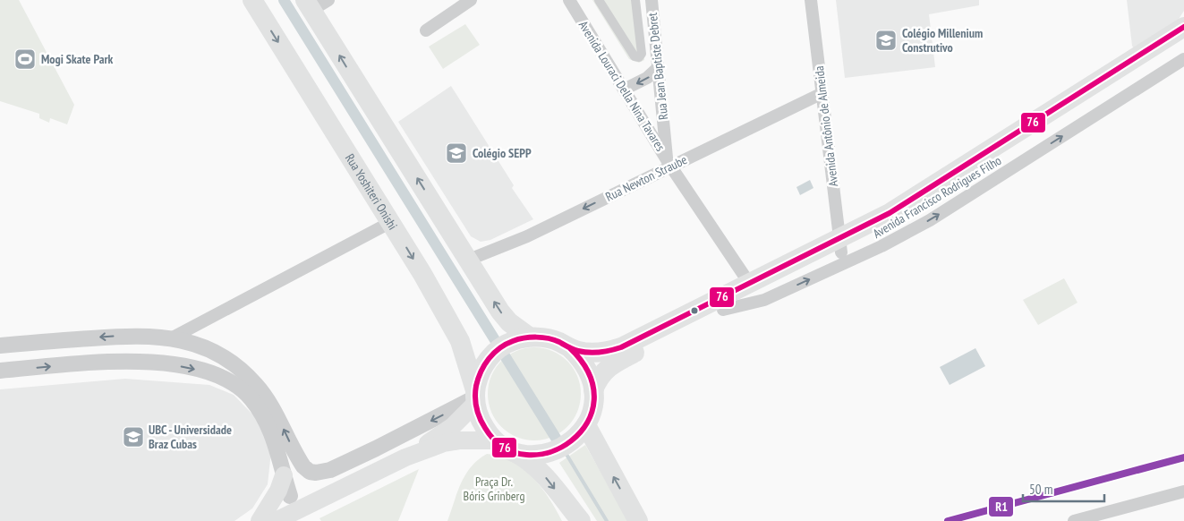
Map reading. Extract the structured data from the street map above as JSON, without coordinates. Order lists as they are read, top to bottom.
{
  "streets": {
    "main road": ["Rua Yoshiteri Onishi", "Avenida Francisco Rodrigues Filho"],
    "street": [
      "Rua Jean Baptiste Debret",
      "Avenida Louraci Della Nina Tavares",
      "Avenida Antônio de Almeida",
      "Rua Newton Straube"
    ]
  },
  "crossings": [
    ["Rua Jean Baptiste Debret", "Avenida Louraci Della Nina Tavares"],
    ["Rua Jean Baptiste Debret", "Rua Newton Straube"],
    ["Avenida Louraci Della Nina Tavares", "Rua Newton Straube"],
    ["Avenida Louraci Della Nina Tavares", "Avenida Francisco Rodrigues Filho"],
    ["Avenida Antônio de Almeida", "Rua Newton Straube"],
    ["Avenida Antônio de Almeida", "Avenida Francisco Rodrigues Filho"],
    ["Rua Yoshiteri Onishi", "Avenida Francisco Rodrigues Filho"]
  ],
  "one_way": ["Rua Newton Straube"],
  "parks": ["Praça Dr. Bóris Grinberg"],
  "places": {
    "school or university": ["Colégio Millenium Construtivo", "Colégio SEPP", "UBC - Universidade Braz Cubas"],
    "sports": ["Mogi Skate Park"]
  },
  "lines": ["transit line 76", "transit line R1"],
  "scale_bar": "50 m"
}
